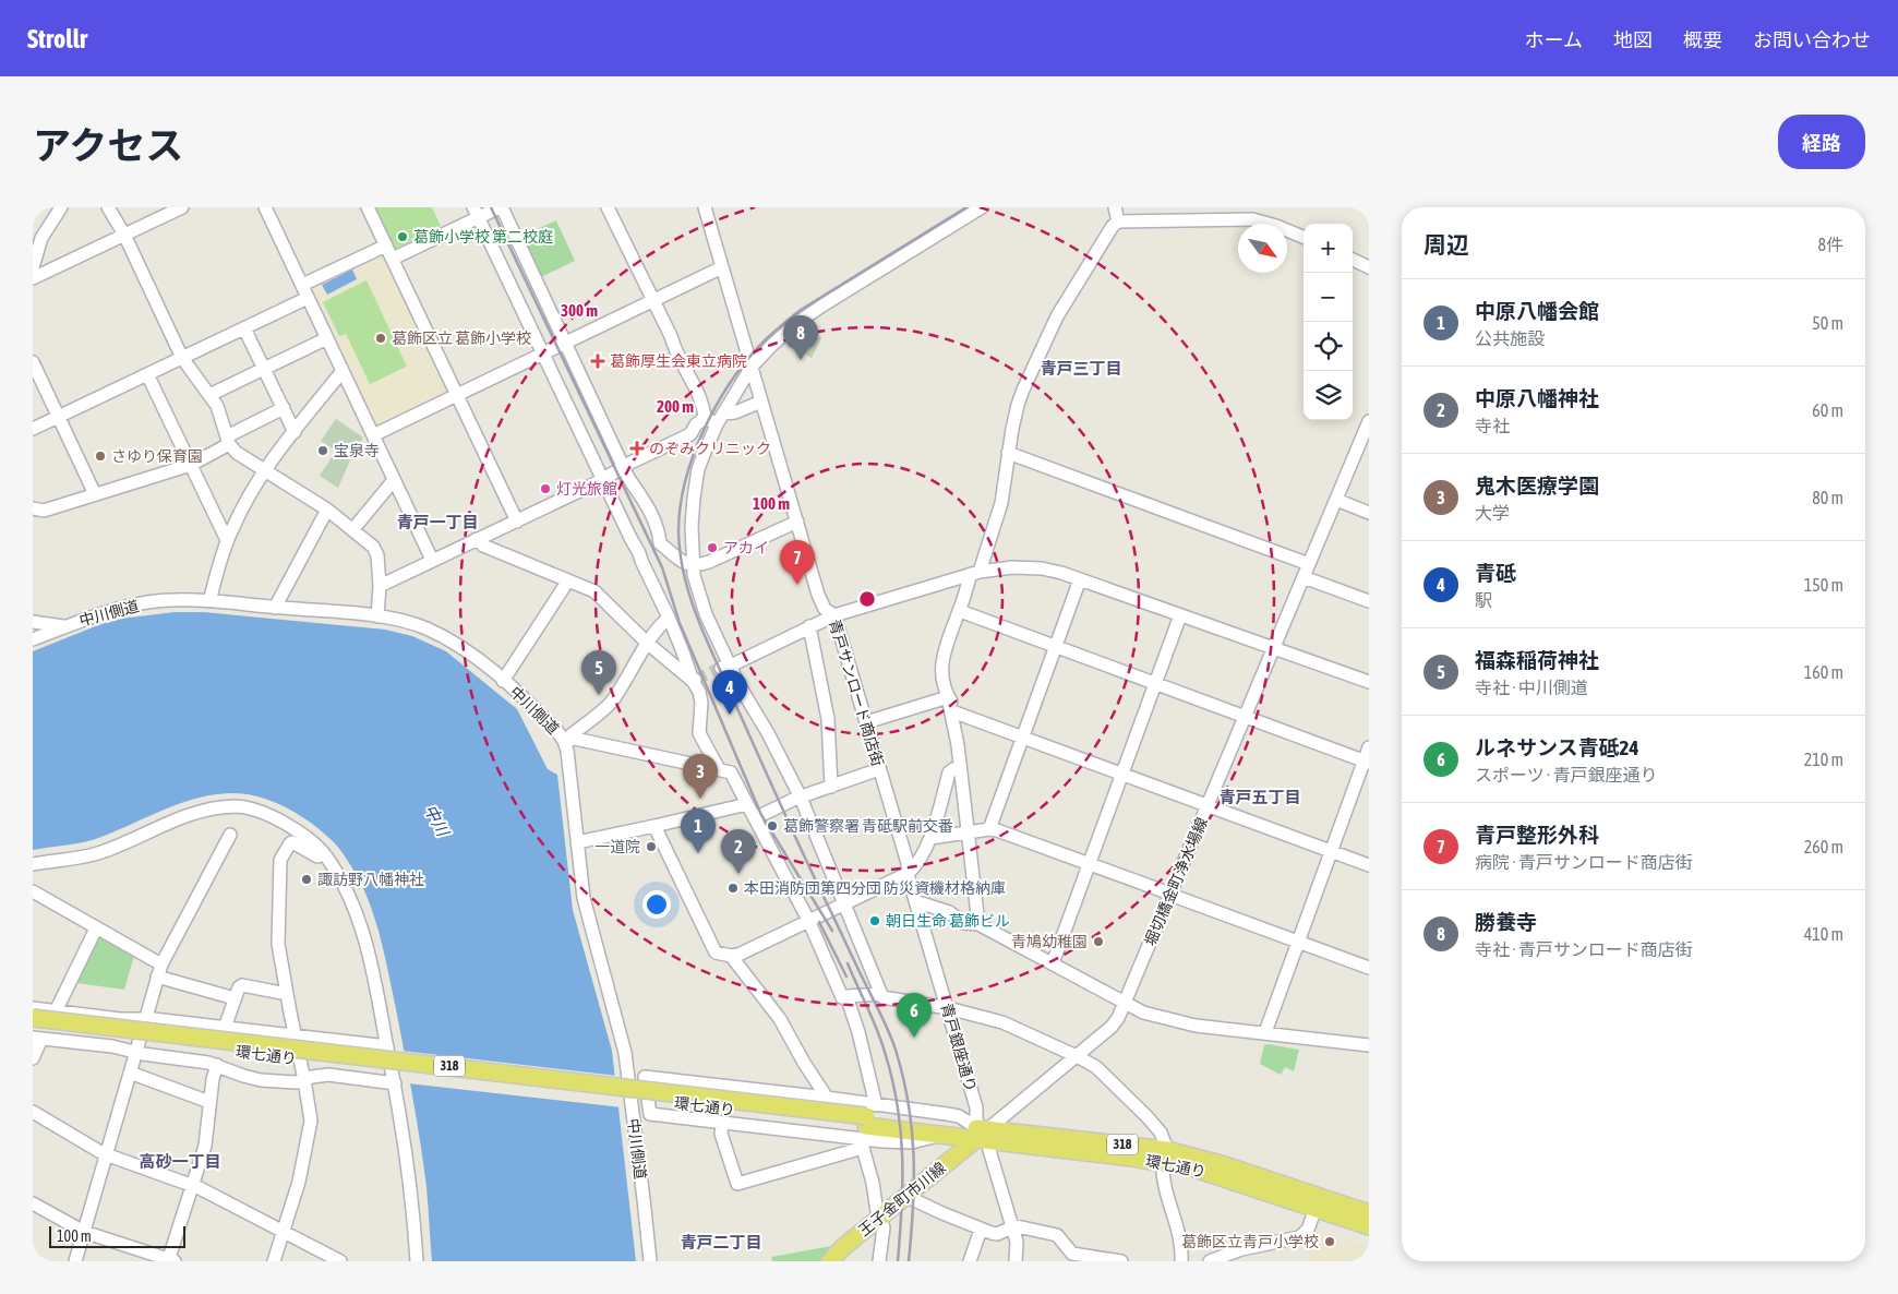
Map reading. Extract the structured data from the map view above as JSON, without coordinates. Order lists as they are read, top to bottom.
{
  "streets": {
    "main road": ["環七通り", "318", "王子金町市川線"],
    "street": [
      "中川側道",
      "青戸サンロード商店街",
      "堀切橋金町浄水場線",
      "青戸銀座通り"
    ]
  },
  "crossings": [
    ["青戸サンロード商店街", "青戸銀座通り"],
    ["堀切橋金町浄水場線", "青戸銀座通り"],
    ["堀切橋金町浄水場線", "環七通り"],
    ["堀切橋金町浄水場線", "王子金町市川線"],
    ["青戸銀座通り", "環七通り"],
    ["青戸銀座通り", "王子金町市川線"],
    ["環七通り", "王子金町市川線"]
  ],
  "districts": [
    "青戸三丁目",
    "青戸一丁目",
    "青戸五丁目",
    "高砂一丁目",
    "青戸二丁目"
  ],
  "water": ["中川"],
  "places": {
    "other": [
      "葛飾小学校 第二校庭",
      "葛飾区立 葛飾小学校",
      "宝泉寺",
      "さゆり保育園",
      "灯光旅館",
      "アカイ",
      "葛飾警察署 青砥駅前交番",
      "一道院",
      "諏訪野八幡神社",
      "本田消防団第四分団 防災資機材格納庫",
      "朝日生命 葛飾ビル",
      "青鳩幼稚園",
      "葛飾区立青戸小学校"
    ],
    "health": ["葛飾厚生会東立病院", "のぞみクリニック"]
  },
  "scale_bar": "100 m",
  "north": "bottom right",
  "page": {
    "header": "Strollr",
    "nav": [
      "ホーム",
      "地図",
      "概要",
      "お問い合わせ"
    ],
    "title": "アクセス",
    "buttons": "経路",
    "heading": ["周辺", "8件"],
    "map_buttons": ["+", "−"],
    "list": [
      {
        "mark": "1",
        "name": "中原八幡会館",
        "note": "公共施設",
        "value": "50 m"
      },
      {
        "mark": "2",
        "name": "中原八幡神社",
        "note": "寺社",
        "value": "60 m"
      },
      {
        "mark": "3",
        "name": "鬼木医療学園",
        "note": "大学",
        "value": "80 m"
      },
      {
        "mark": "4",
        "name": "青砥",
        "note": "駅",
        "value": "150 m"
      },
      {
        "mark": "5",
        "name": "福森稲荷神社",
        "note": "寺社 · 中川側道",
        "value": "160 m"
      },
      {
        "mark": "6",
        "name": "ルネサンス青砥24",
        "note": "スポーツ · 青戸銀座通り",
        "value": "210 m"
      },
      {
        "mark": "7",
        "name": "青戸整形外科",
        "note": "病院 · 青戸サンロード商店街",
        "value": "260 m"
      },
      {
        "mark": "8",
        "name": "勝養寺",
        "note": "寺社 · 青戸サンロード商店街",
        "value": "410 m"
      }
    ],
    "pins": [
      "8",
      "7",
      "5",
      "4",
      "3",
      "1",
      "2",
      "6"
    ],
    "scale": "100 m"
  },
  "rings": ["300 m", "200 m", "100 m"]
}
